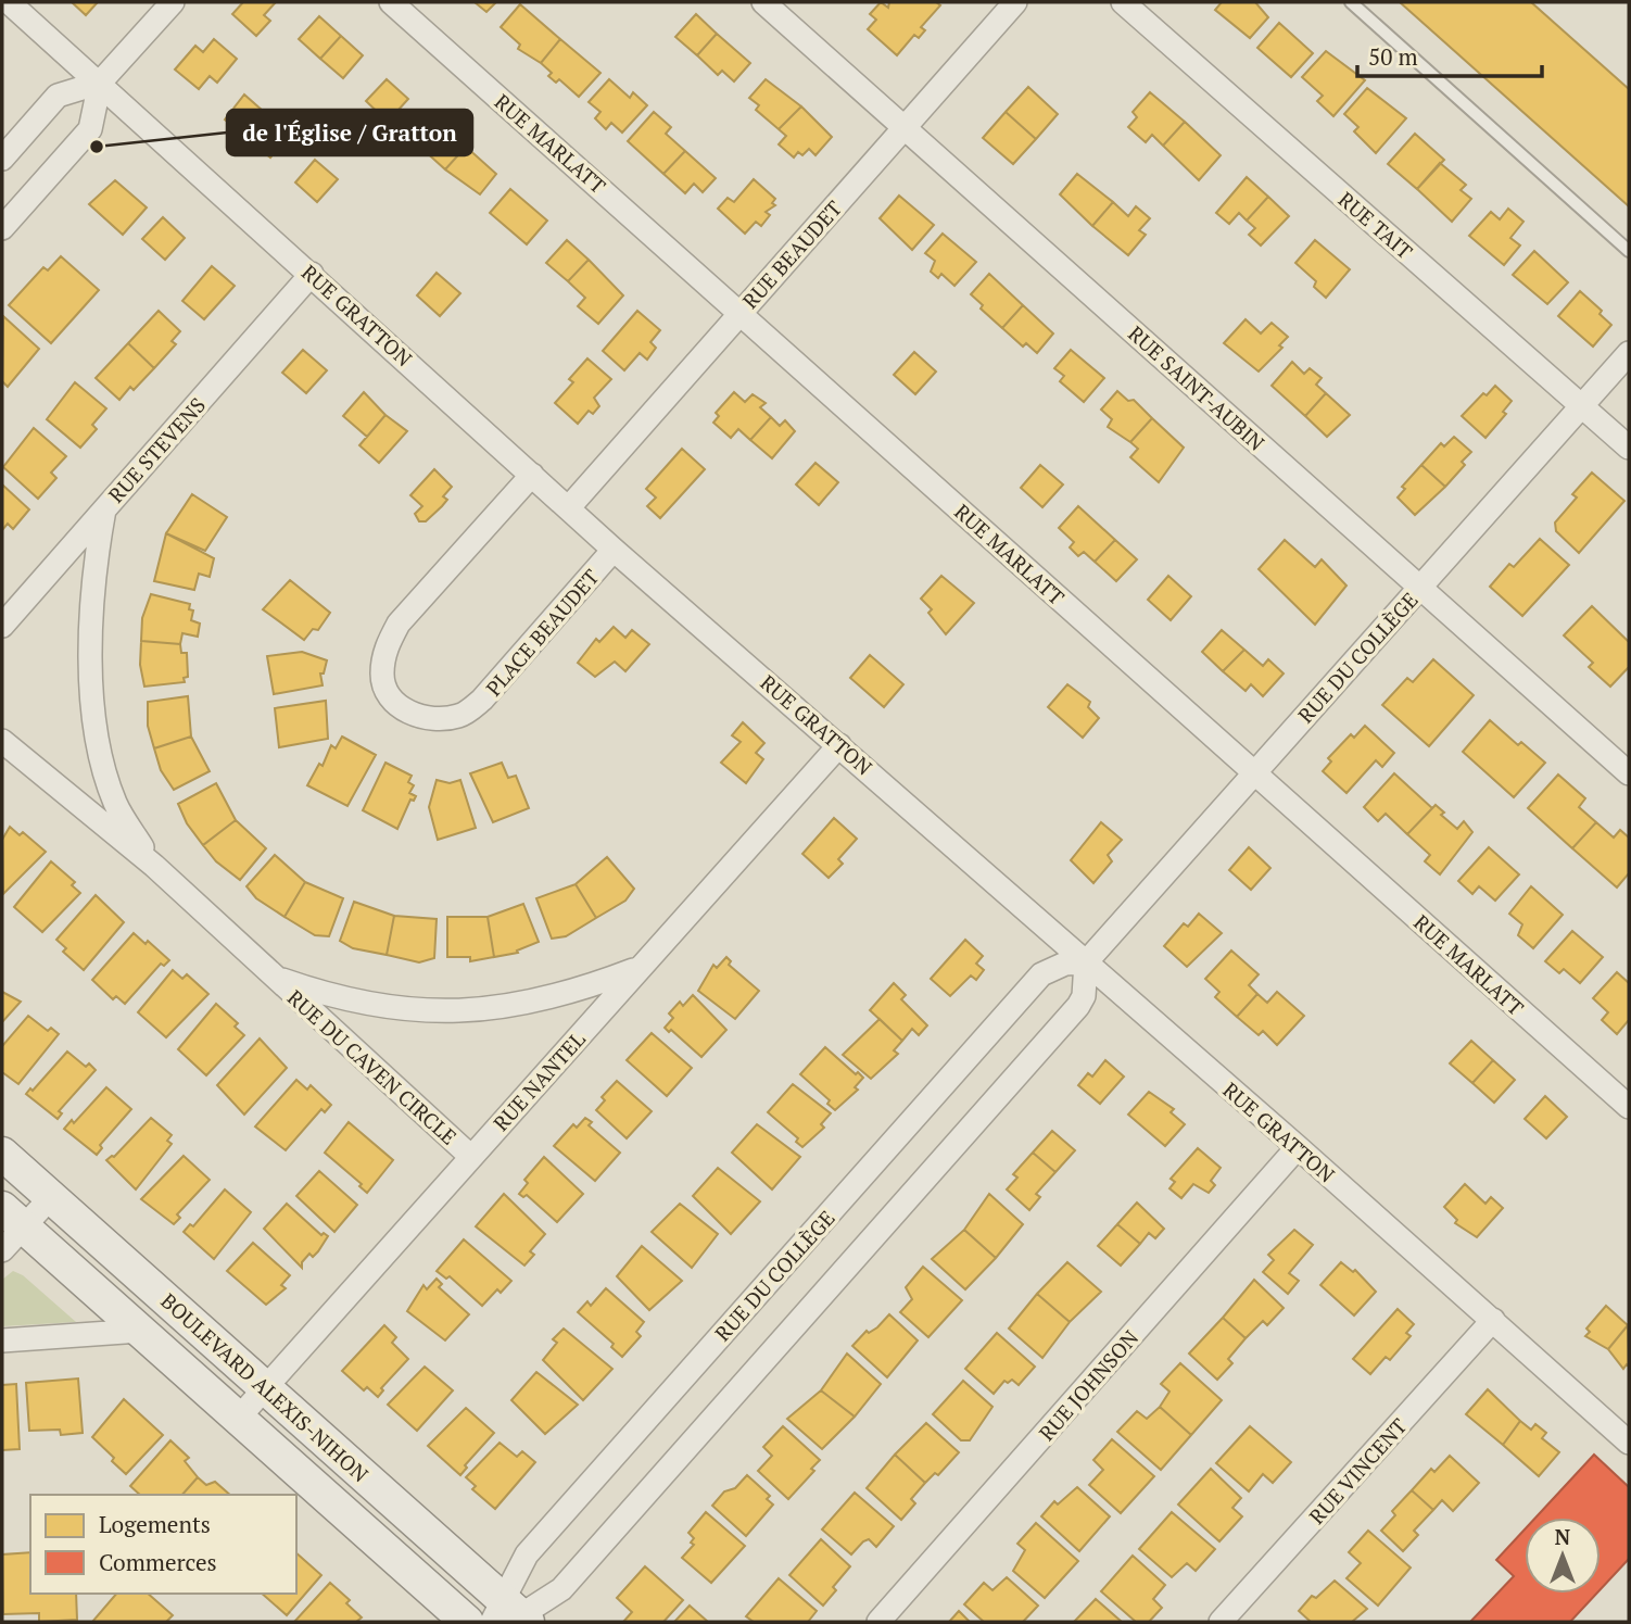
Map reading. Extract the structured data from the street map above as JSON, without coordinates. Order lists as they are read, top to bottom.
{
  "streets": {
    "street": [
      "RUE MARLATT",
      "RUE TAIT",
      "RUE BEAUDET",
      "RUE GRATTON",
      "RUE SAINT-AUBIN",
      "RUE STEVENS",
      "PLACE BEAUDET",
      "RUE DU COLLÈGE",
      "RUE DU CAVEN CIRCLE",
      "RUE NANTEL",
      "RUE JOHNSON",
      "BOULEVARD ALEXIS-NIHON",
      "RUE VINCENT"
    ]
  },
  "crossings": [
    ["RUE MARLATT", "RUE BEAUDET"],
    ["RUE MARLATT", "RUE DU COLLÈGE"],
    ["RUE TAIT", "RUE DU COLLÈGE"],
    ["RUE BEAUDET", "RUE GRATTON"],
    ["RUE BEAUDET", "RUE SAINT-AUBIN"],
    ["RUE GRATTON", "RUE STEVENS"],
    ["RUE GRATTON", "PLACE BEAUDET"],
    ["RUE GRATTON", "RUE DU COLLÈGE"],
    ["RUE GRATTON", "RUE NANTEL"],
    ["RUE GRATTON", "RUE JOHNSON"],
    ["RUE GRATTON", "RUE VINCENT"],
    ["RUE SAINT-AUBIN", "RUE DU COLLÈGE"],
    ["RUE STEVENS", "RUE DU CAVEN CIRCLE"],
    ["RUE DU COLLÈGE", "BOULEVARD ALEXIS-NIHON"],
    ["RUE DU CAVEN CIRCLE", "RUE NANTEL"],
    ["RUE NANTEL", "BOULEVARD ALEXIS-NIHON"]
  ],
  "places": ["de l'Église / Gratton"],
  "legend": ["Logements", "Commerces"],
  "scale_bar": "50 m",
  "north": "top"
}
